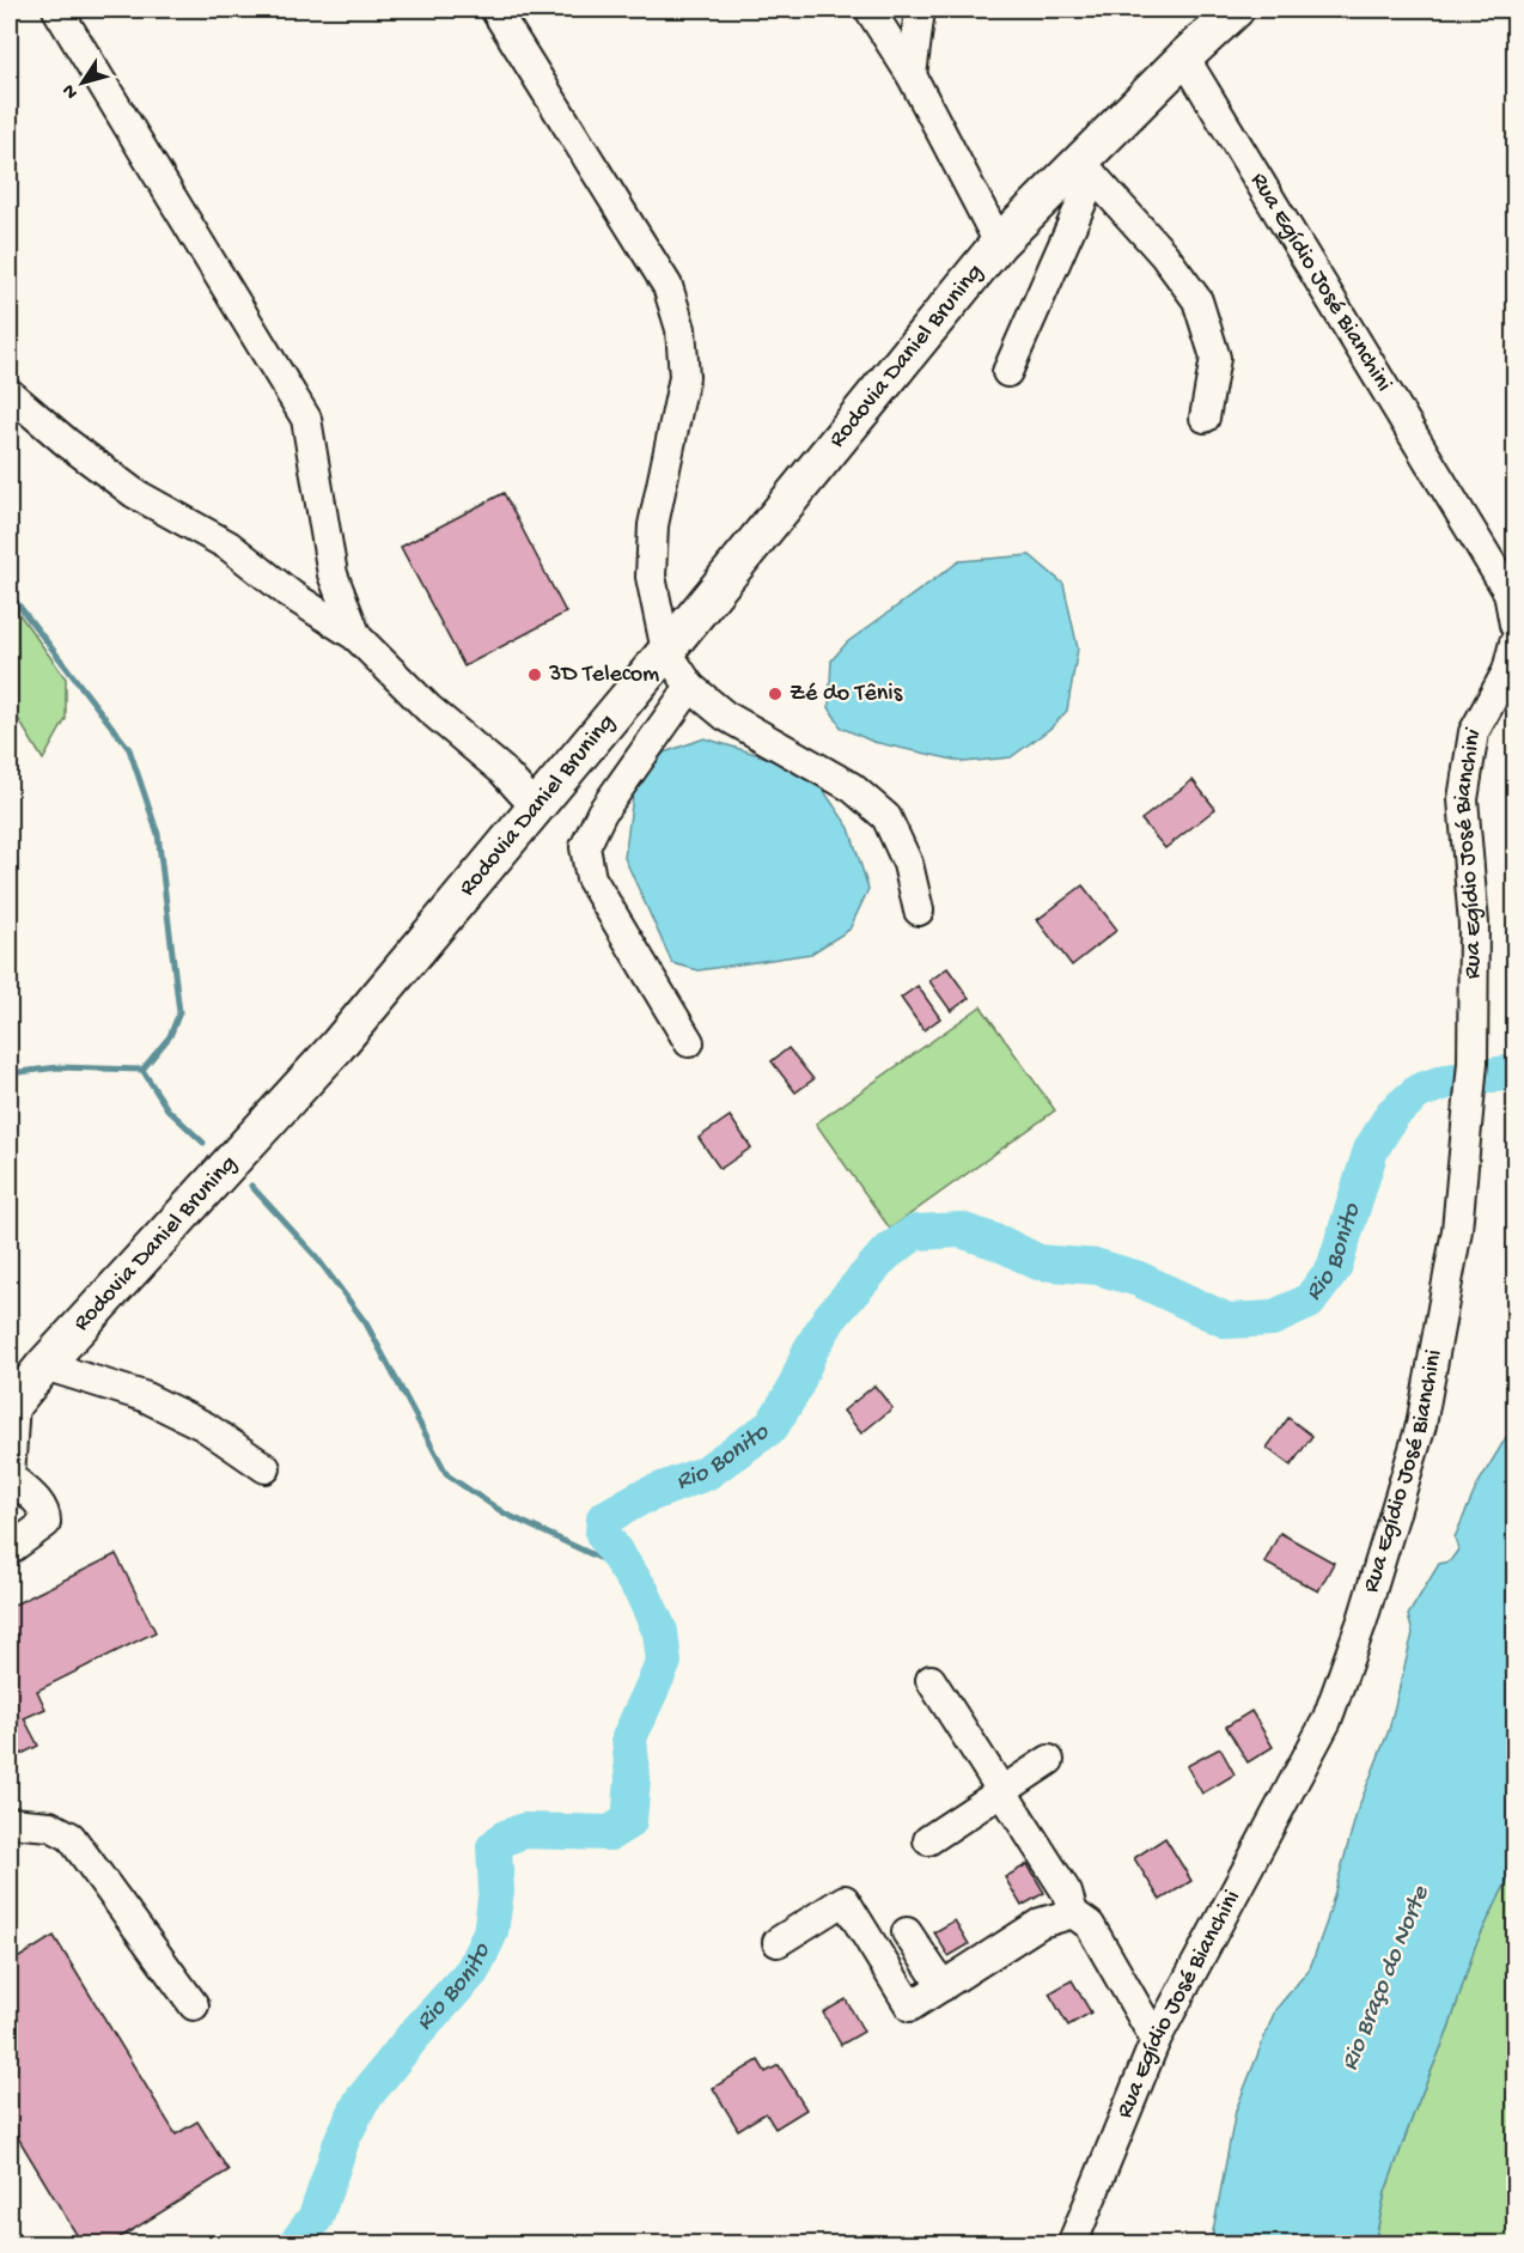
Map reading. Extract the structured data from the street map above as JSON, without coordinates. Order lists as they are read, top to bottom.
{
  "streets": {
    "main road": ["Rodovia Daniel Bruning"],
    "street": ["Rua Egídio José Bianchini"]
  },
  "crossings": [
    ["Rua Egídio José Bianchini", "Rodovia Daniel Bruning"]
  ],
  "water": ["Rio Bonito", "Rio Braço do Norte"],
  "places": ["3D Telecom", "Zé do Tênis"],
  "north": "bottom left"
}
